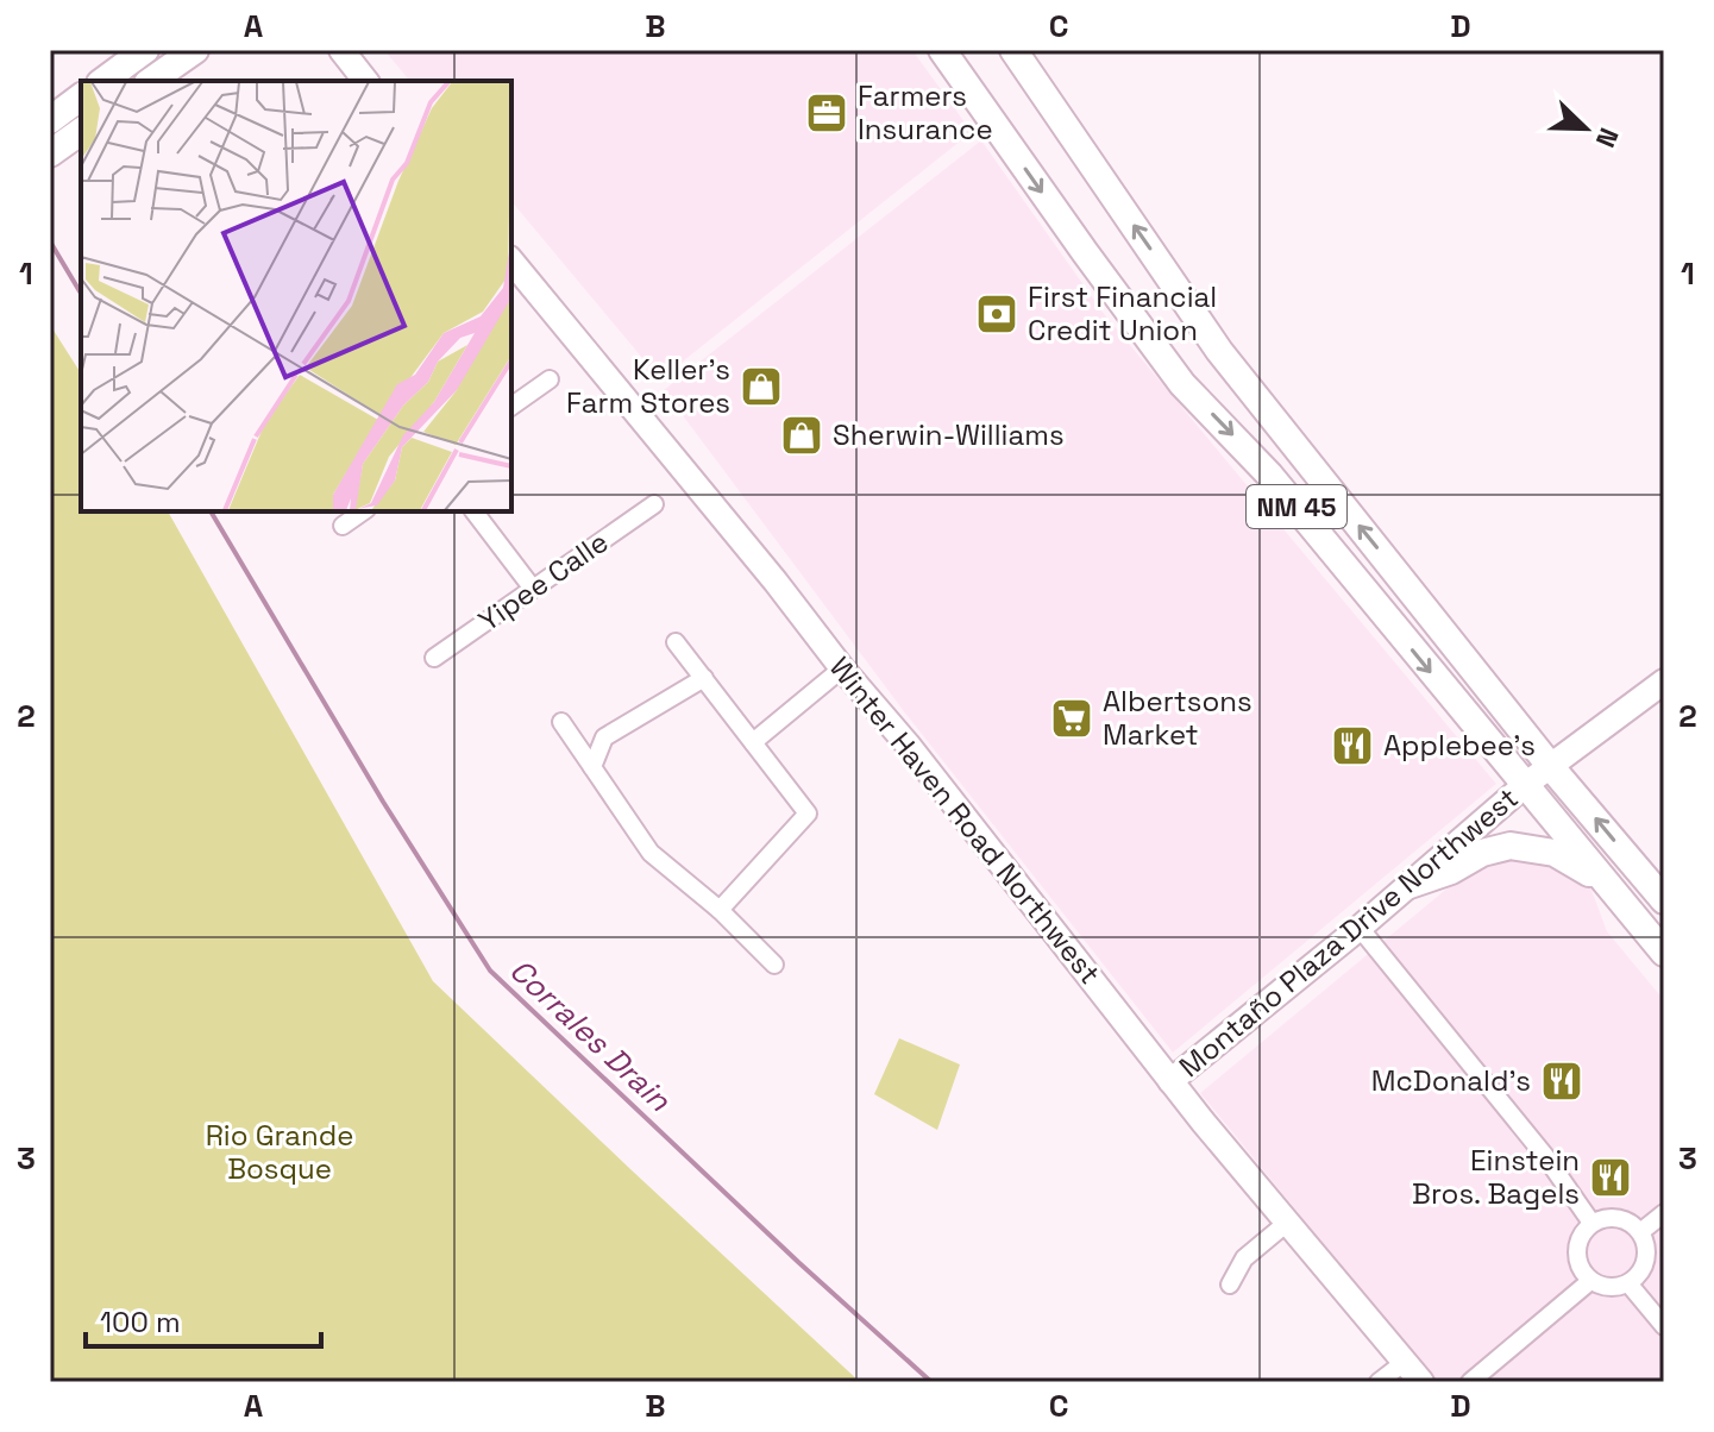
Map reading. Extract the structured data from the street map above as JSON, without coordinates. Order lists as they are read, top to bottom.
{
  "streets": {
    "main road": ["NM 45"],
    "street": ["Yipee Calle", "Winter Haven Road Northwest", "Montaño Plaza Drive Northwest"]
  },
  "crossings": [
    ["NM 45", "Montaño Plaza Drive Northwest"],
    ["Winter Haven Road Northwest", "Montaño Plaza Drive Northwest"]
  ],
  "water": ["Corrales Drain"],
  "parks": ["Rio Grande Bosque"],
  "places": {
    "office": ["Farmers Insurance"],
    "bank": ["First Financial Credit Union"],
    "shop": ["Keller's Farm Stores", "Sherwin-Williams"],
    "supermarket": ["Albertsons Market"],
    "restaurant": ["Applebee's", "McDonald's", "Einstein Bros. Bagels"]
  },
  "scale_bar": "100 m",
  "north": "bottom right",
  "grid": {
    "columns": [
      "A",
      "B",
      "C",
      "D"
    ],
    "rows": ["1", "2", "3"]
  }
}
